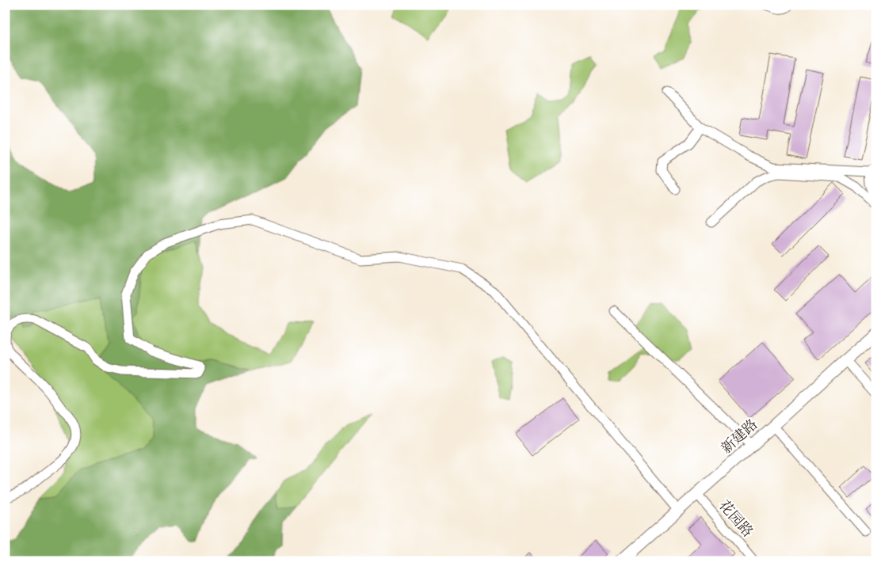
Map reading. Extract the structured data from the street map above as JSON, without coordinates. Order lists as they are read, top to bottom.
{
  "streets": {
    "main road": ["新建路"],
    "street": ["花园路"]
  },
  "crossings": [
    ["新建路", "花园路"]
  ]
}
